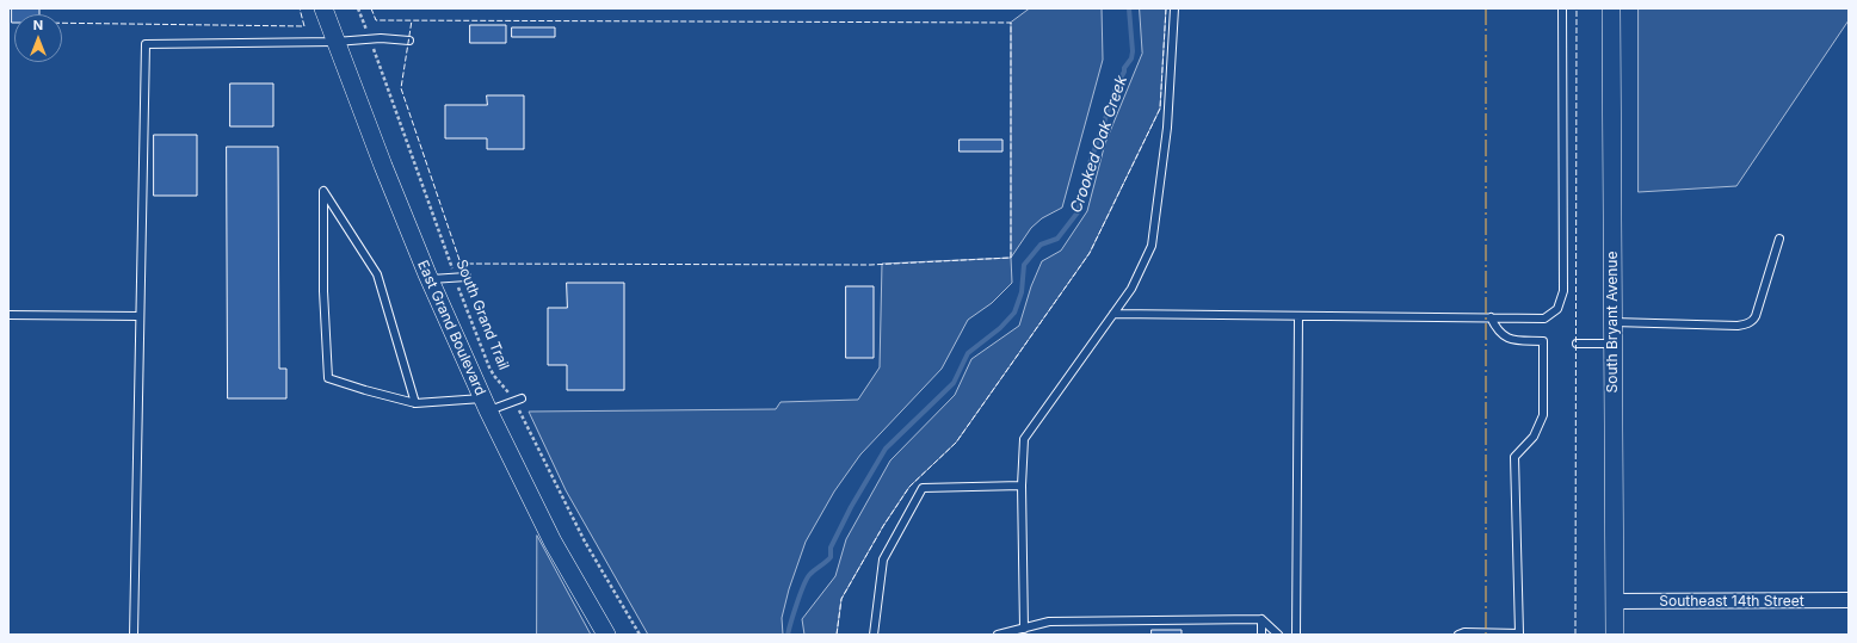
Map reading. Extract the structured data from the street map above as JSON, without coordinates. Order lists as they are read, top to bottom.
{
  "streets": {
    "street": ["South Bryant Avenue", "East Grand Boulevard", "Southeast 14th Street"],
    "path": ["South Grand Trail"]
  },
  "crossings": [
    ["South Bryant Avenue", "Southeast 14th Street"]
  ],
  "water": ["Crooked Oak Creek"],
  "north": "top"
}
